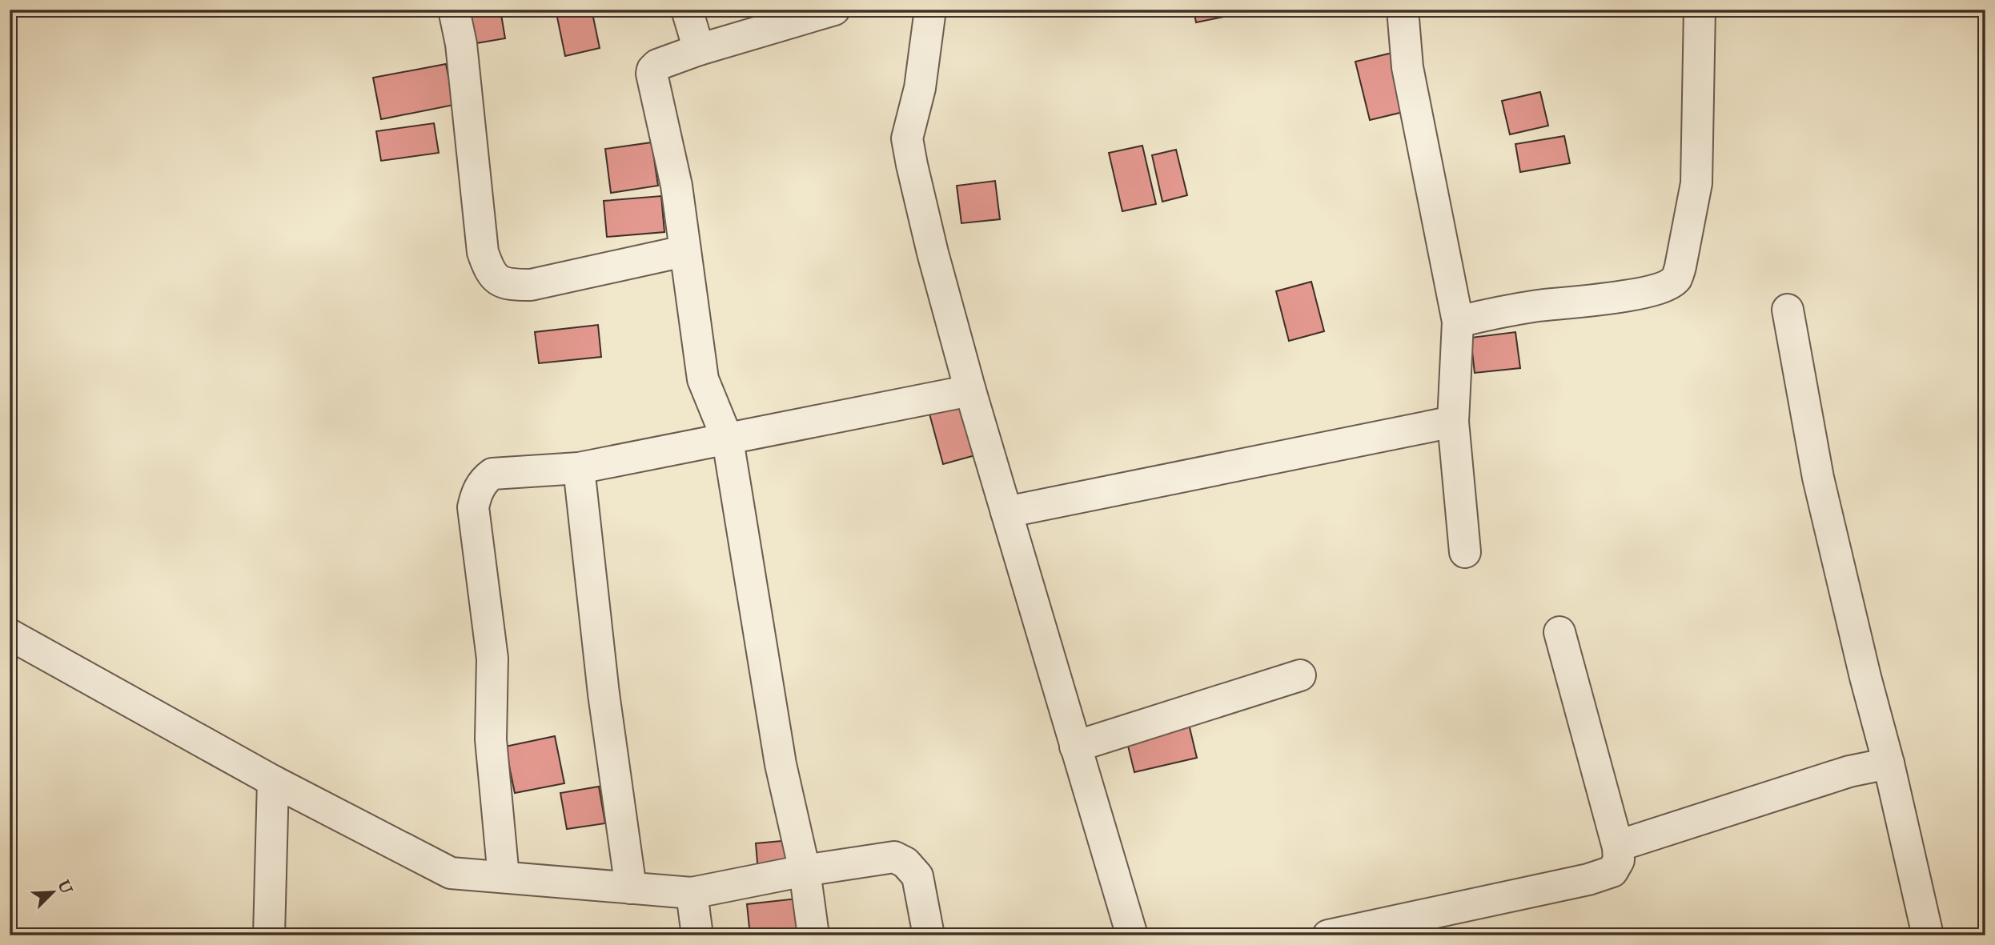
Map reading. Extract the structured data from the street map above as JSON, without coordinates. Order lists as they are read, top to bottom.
{
  "north": "top right"
}
